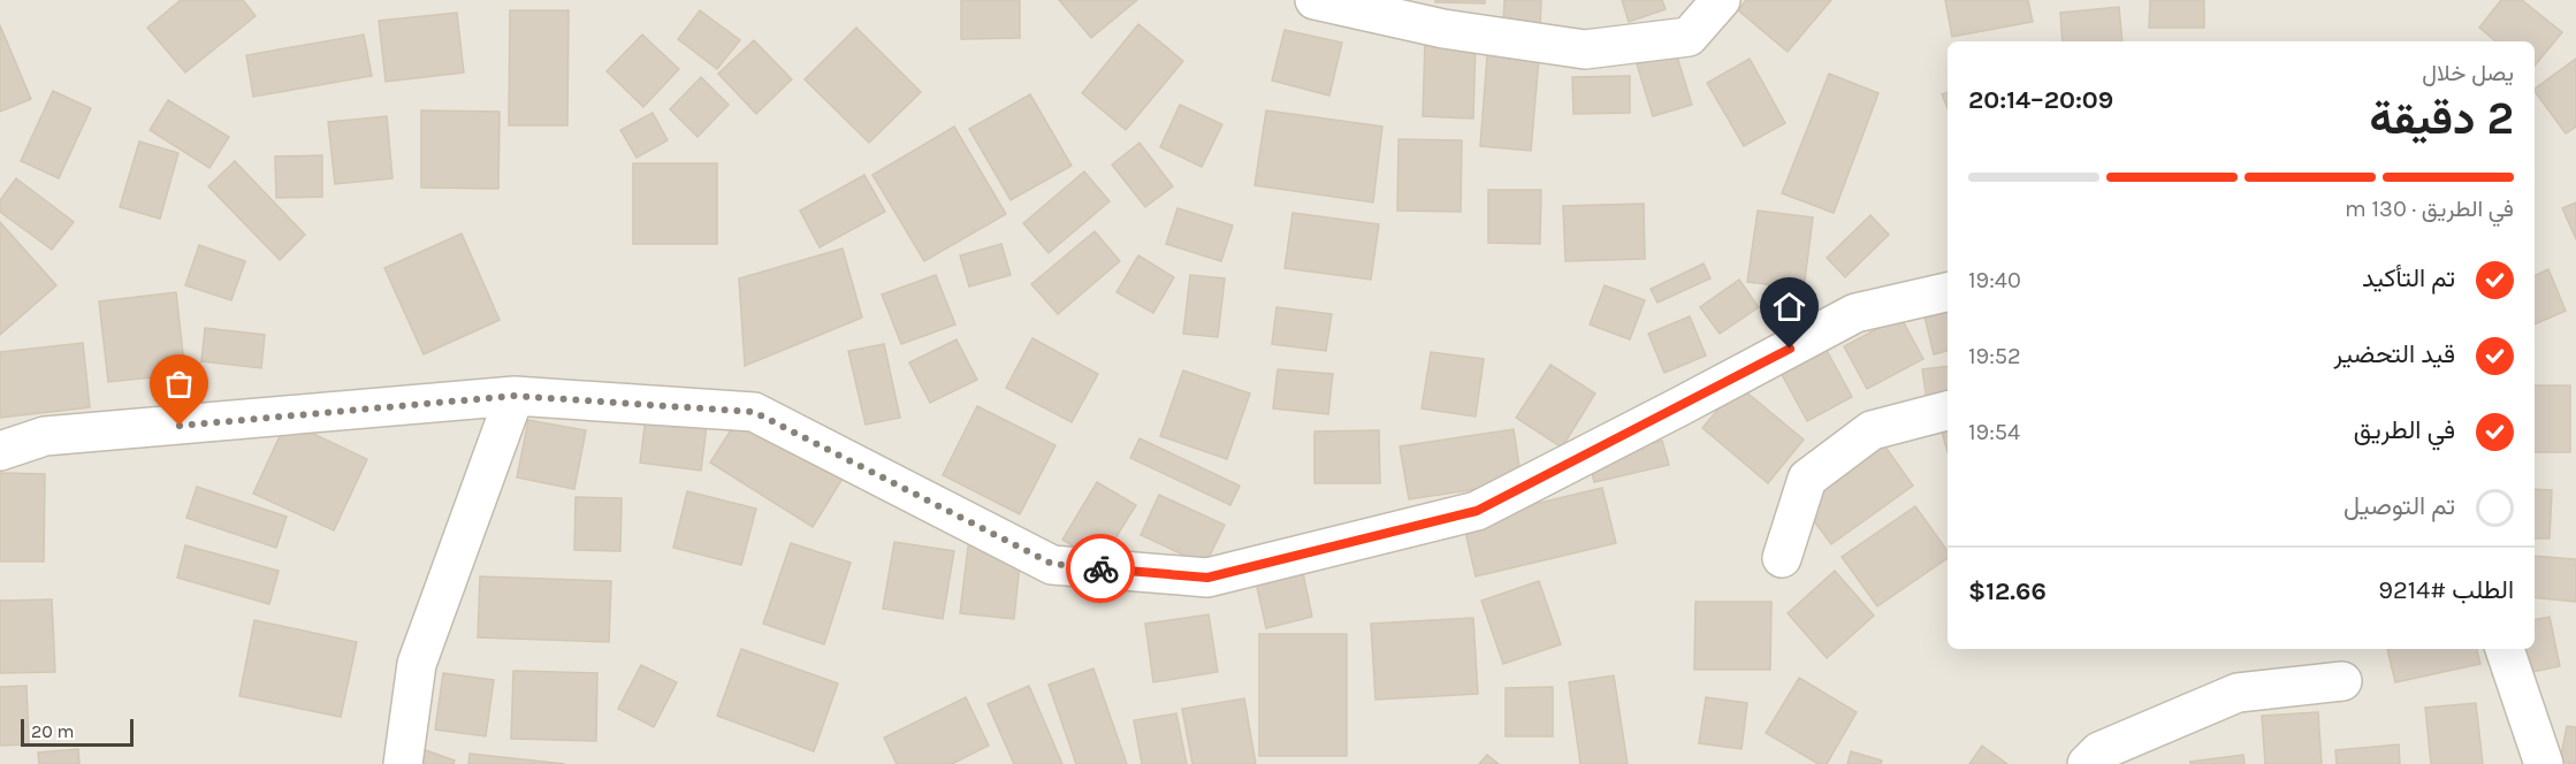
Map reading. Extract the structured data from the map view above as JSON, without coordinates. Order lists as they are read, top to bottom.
{
  "scale_bar": "20 m",
  "page": {
    "heading": ["2 دقيقة", "يصل خلال", "20:09–20:14"],
    "panel": ["الطلب #9214", "$12.66"],
    "bar": "في الطريق · 130 m",
    "list": [
      ["تم التأكيد", "19:40"],
      ["قيد التحضير", "19:52"],
      ["في الطريق", "19:54"],
      "تم التوصيل"
    ],
    "scale": "20 m"
  }
}
